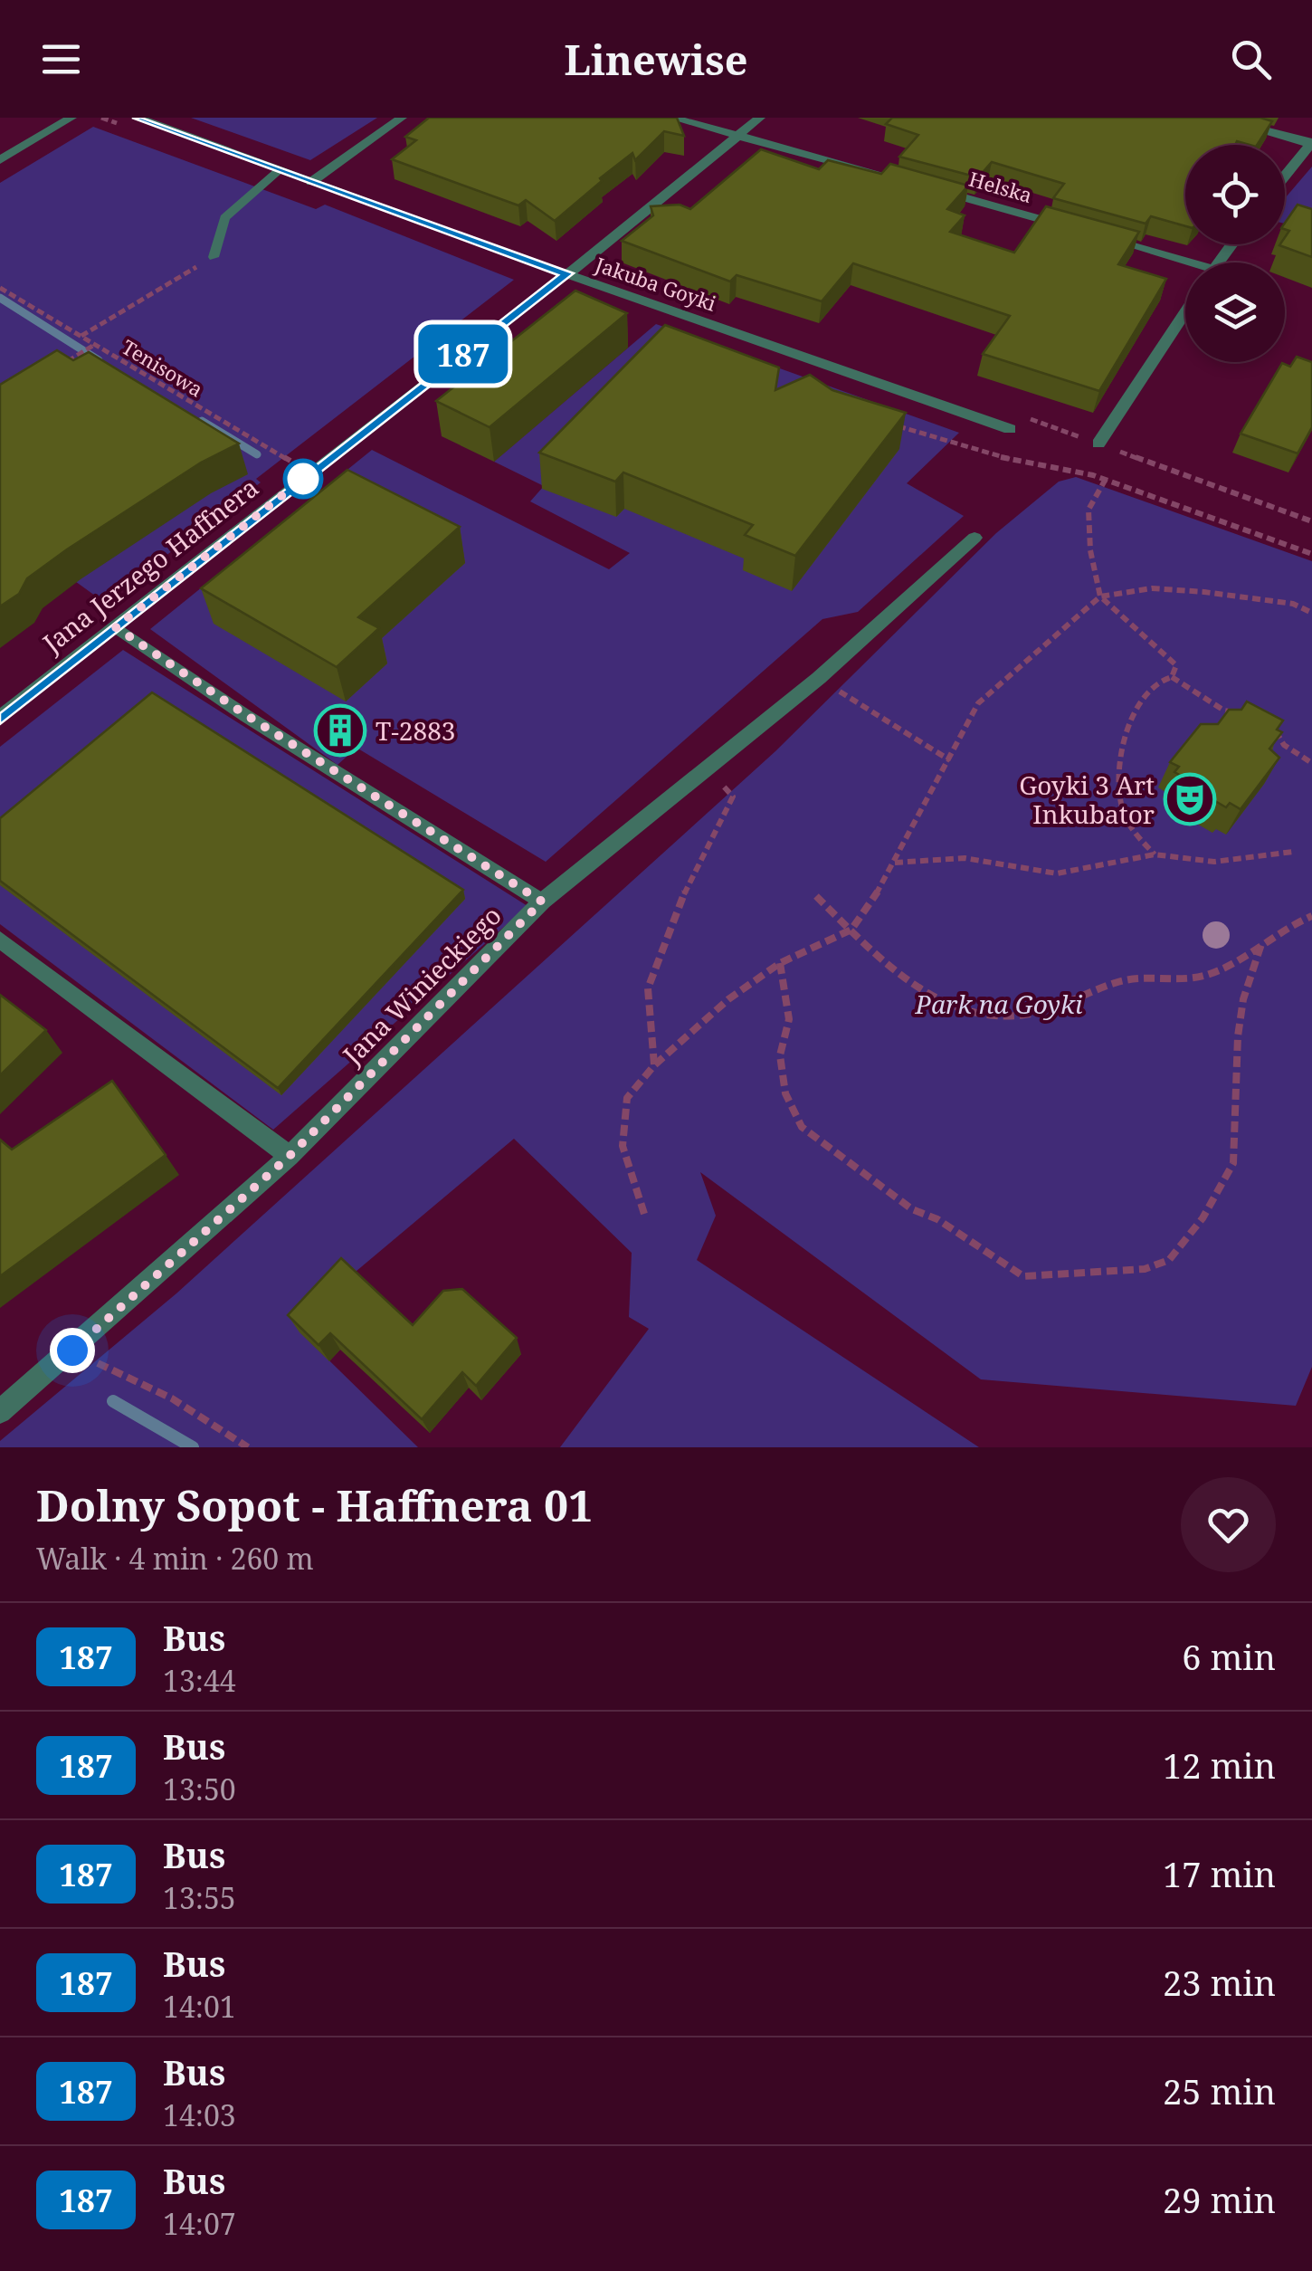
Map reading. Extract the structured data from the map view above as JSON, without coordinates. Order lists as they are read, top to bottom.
{
  "streets": {
    "street": [
      "Helska",
      "Jakuba Goyki",
      "Jana Jerzego Haffnera",
      "Jana Winieckiego"
    ],
    "path": ["Tenisowa"]
  },
  "crossings": [
    ["Jakuba Goyki", "Jana Jerzego Haffnera"],
    ["Tenisowa", "Jana Jerzego Haffnera"]
  ],
  "parks": ["Park na Goyki"],
  "places": {
    "building": ["T-2883"],
    "theatre": ["Goyki 3 Art Inkubator"]
  },
  "lines": ["bus line 187"],
  "page": {
    "header": "Linewise",
    "on_map": "187",
    "heading": ["Dolny Sopot - Haffnera 01", "Walk · 4 min · 260 m"],
    "list": [
      {
        "mark": "187",
        "name": "Bus",
        "note": "13:44",
        "value": "6 min"
      },
      {
        "mark": "187",
        "name": "Bus",
        "note": "13:50",
        "value": "12 min"
      },
      {
        "mark": "187",
        "name": "Bus",
        "note": "13:55",
        "value": "17 min"
      },
      {
        "mark": "187",
        "name": "Bus",
        "note": "14:01",
        "value": "23 min"
      },
      {
        "mark": "187",
        "name": "Bus",
        "note": "14:03",
        "value": "25 min"
      },
      {
        "mark": "187",
        "name": "Bus",
        "note": "14:07",
        "value": "29 min"
      }
    ]
  }
}
